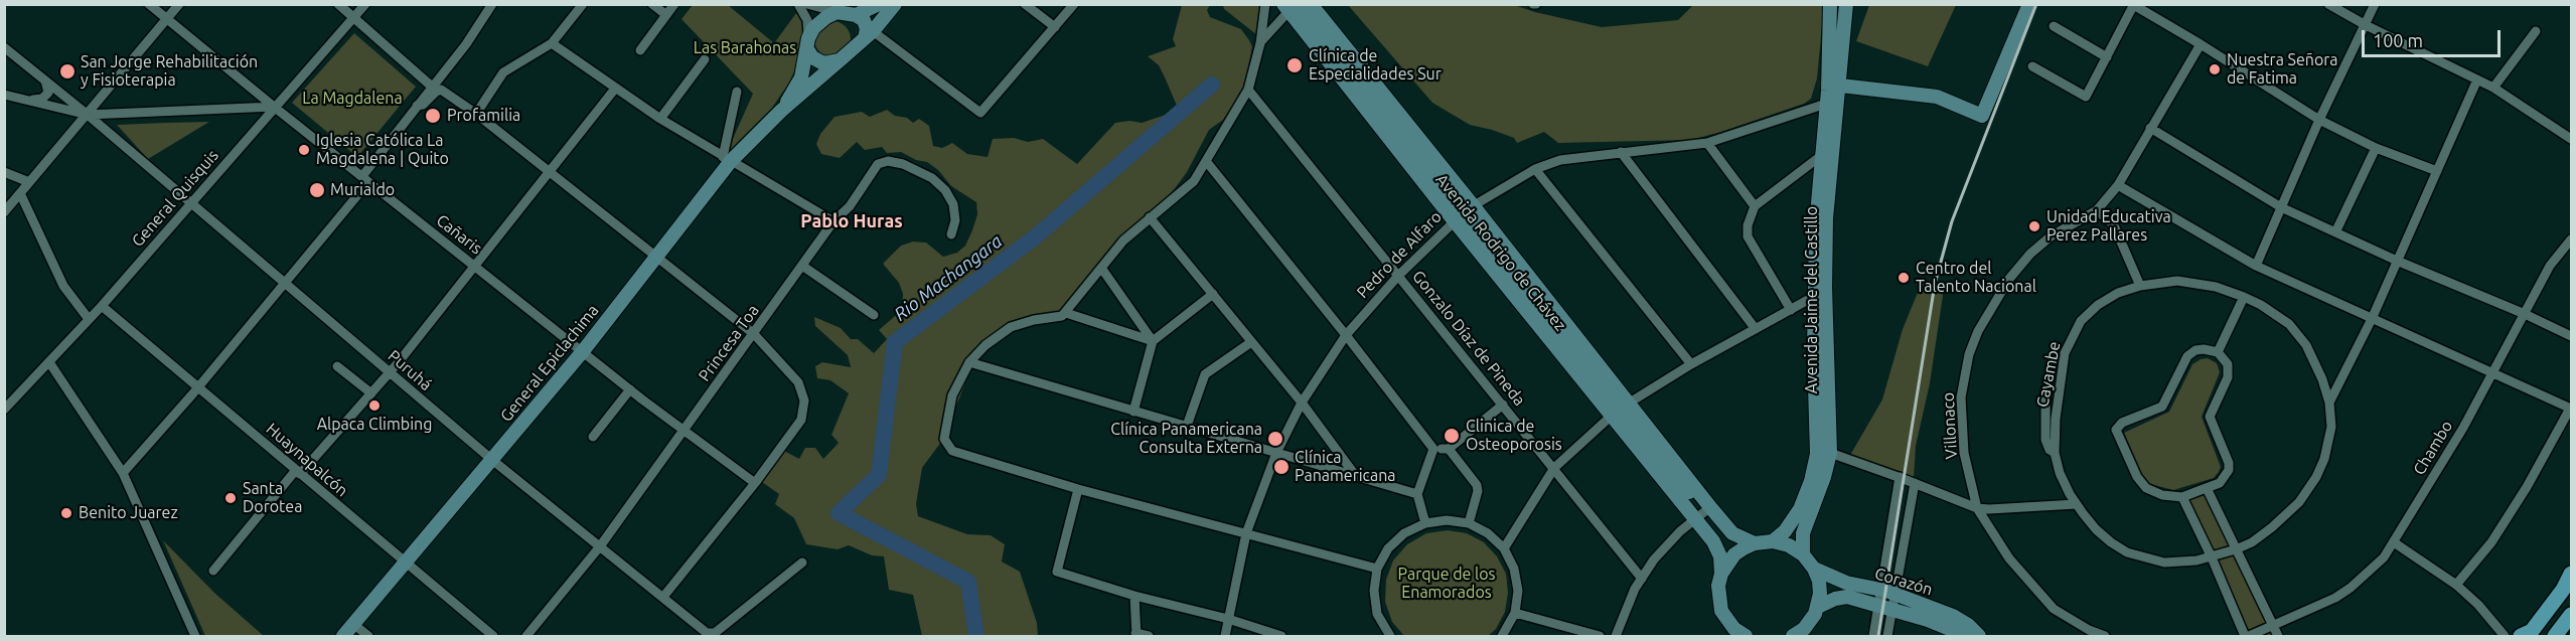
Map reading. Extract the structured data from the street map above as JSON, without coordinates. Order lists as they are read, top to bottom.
{
  "streets": {
    "main road": [
      "Avenida Rodrigo de Chávez",
      "Avenida Jaime del Castillo",
      "General Epiclachima",
      "Corazón"
    ],
    "street": [
      "General Quisquis",
      "Cañaris",
      "Pedro de Alfaro",
      "Gonzalo Díaz de Pineda",
      "Princesa Toa",
      "Puruhá",
      "Cayambe",
      "Villonaco",
      "Chambo",
      "Huaynapalcón"
    ]
  },
  "crossings": [
    ["General Quisquis", "Cañaris"],
    ["General Quisquis", "Puruhá"],
    ["General Quisquis", "Huaynapalcón"],
    ["Cañaris", "Princesa Toa"],
    ["Cañaris", "General Epiclachima"],
    ["Avenida Rodrigo de Chávez", "Pedro de Alfaro"],
    ["Pedro de Alfaro", "Avenida Jaime del Castillo"],
    ["Pedro de Alfaro", "Gonzalo Díaz de Pineda"],
    ["Princesa Toa", "Puruhá"],
    ["General Epiclachima", "Puruhá"],
    ["General Epiclachima", "Huaynapalcón"]
  ],
  "districts": ["Pablo Huras"],
  "water": ["Rio Machangara"],
  "parks": ["Las Barahonas", "La Magdalena", "Parque de los Enamorados"],
  "places": [
    "Clínica de Especialidades Sur",
    "Nuestra Señora de Fatima",
    "San Jorge Rehabilitación y Fisioterapia",
    "Profamilia",
    "Iglesia Católica La Magdalena | Quito",
    "Murialdo",
    "Unidad Educativa Perez Pallares",
    "Centro del Talento Nacional",
    "Alpaca Climbing",
    "Clinica de Osteoporosis",
    "Clínica Panamericana Consulta Externa",
    "Clínica Panamericana",
    "Santa Dorotea",
    "Benito Juarez"
  ],
  "scale_bar": "100 m"
}
